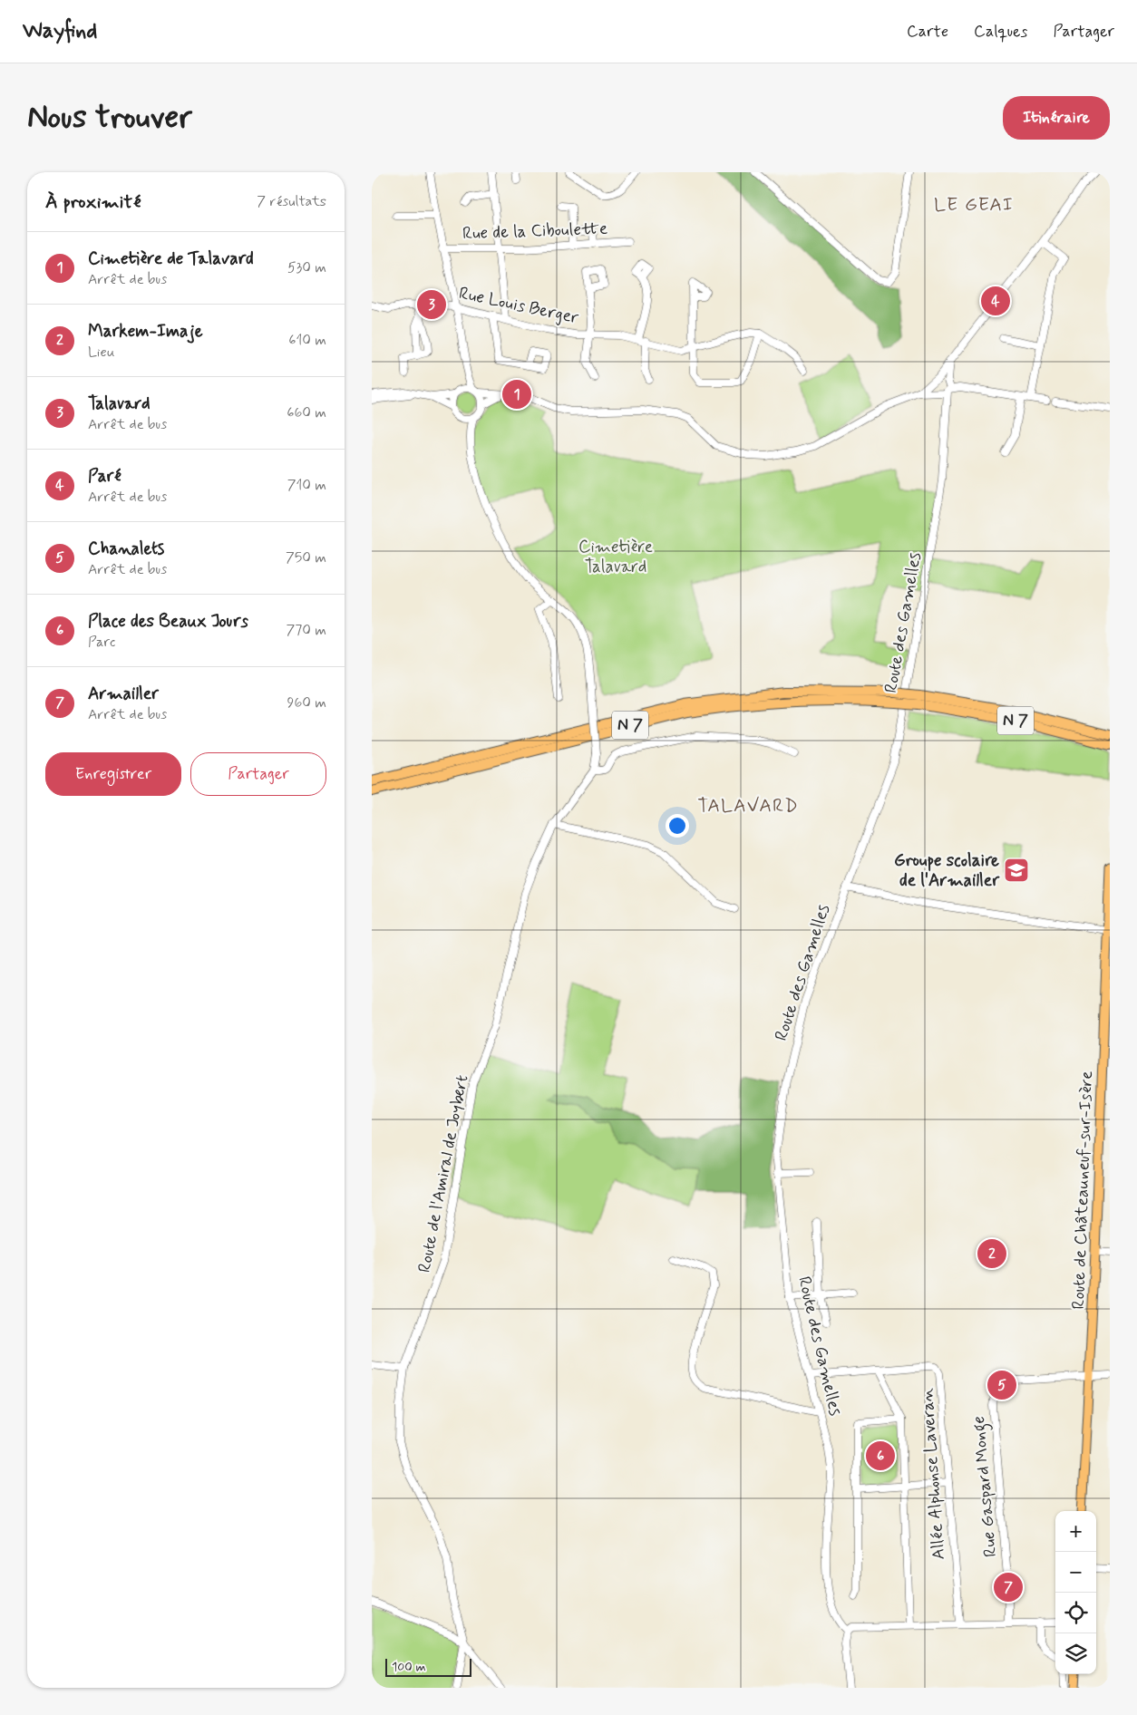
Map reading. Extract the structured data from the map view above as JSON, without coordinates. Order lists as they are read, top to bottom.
{
  "streets": {
    "highway": ["N 7"],
    "main road": ["Route de Châteauneuf-sur-Isère"],
    "street": [
      "Rue de la Ciboulette",
      "Rue Louis Berger",
      "Route des Gamelles",
      "Route de l'Amiral de Joybert",
      "Allée Alphonse Laveran",
      "Rue Gaspard Monge"
    ]
  },
  "crossings": [
    ["Route des Gamelles", "Allée Alphonse Laveran"],
    ["Route de Châteauneuf-sur-Isère", "Rue Gaspard Monge"]
  ],
  "districts": ["LE GEAI", "TALAVARD"],
  "parks": ["Cimetière Talavard"],
  "places": {
    "school or university": ["Groupe scolaire de l'Armailler"]
  },
  "scale_bar": "100 m",
  "page": {
    "header": "Wayfind",
    "nav": ["Carte", "Calques", "Partager"],
    "buttons": [
      "Itinéraire",
      ["Enregistrer", "Partager"]
    ],
    "title": "Nous trouver",
    "heading": ["À proximité", "7 résultats"],
    "list": [
      {
        "mark": "1",
        "name": "Cimetière de Talavard",
        "note": "Arrêt de bus",
        "value": "530 m"
      },
      {
        "mark": "2",
        "name": "Markem-Imaje",
        "note": "Lieu",
        "value": "610 m"
      },
      {
        "mark": "3",
        "name": "Talavard",
        "note": "Arrêt de bus",
        "value": "660 m"
      },
      {
        "mark": "4",
        "name": "Paré",
        "note": "Arrêt de bus",
        "value": "710 m"
      },
      {
        "mark": "5",
        "name": "Chanalets",
        "note": "Arrêt de bus",
        "value": "750 m"
      },
      {
        "mark": "6",
        "name": "Place des Beaux Jours",
        "note": "Parc",
        "value": "770 m"
      },
      {
        "mark": "7",
        "name": "Armailler",
        "note": "Arrêt de bus",
        "value": "960 m"
      }
    ],
    "pins": [
      "4",
      "3",
      "1",
      "2",
      "5",
      "6",
      "7"
    ],
    "map_buttons": ["+", "−"],
    "scale": "100 m"
  }
}
